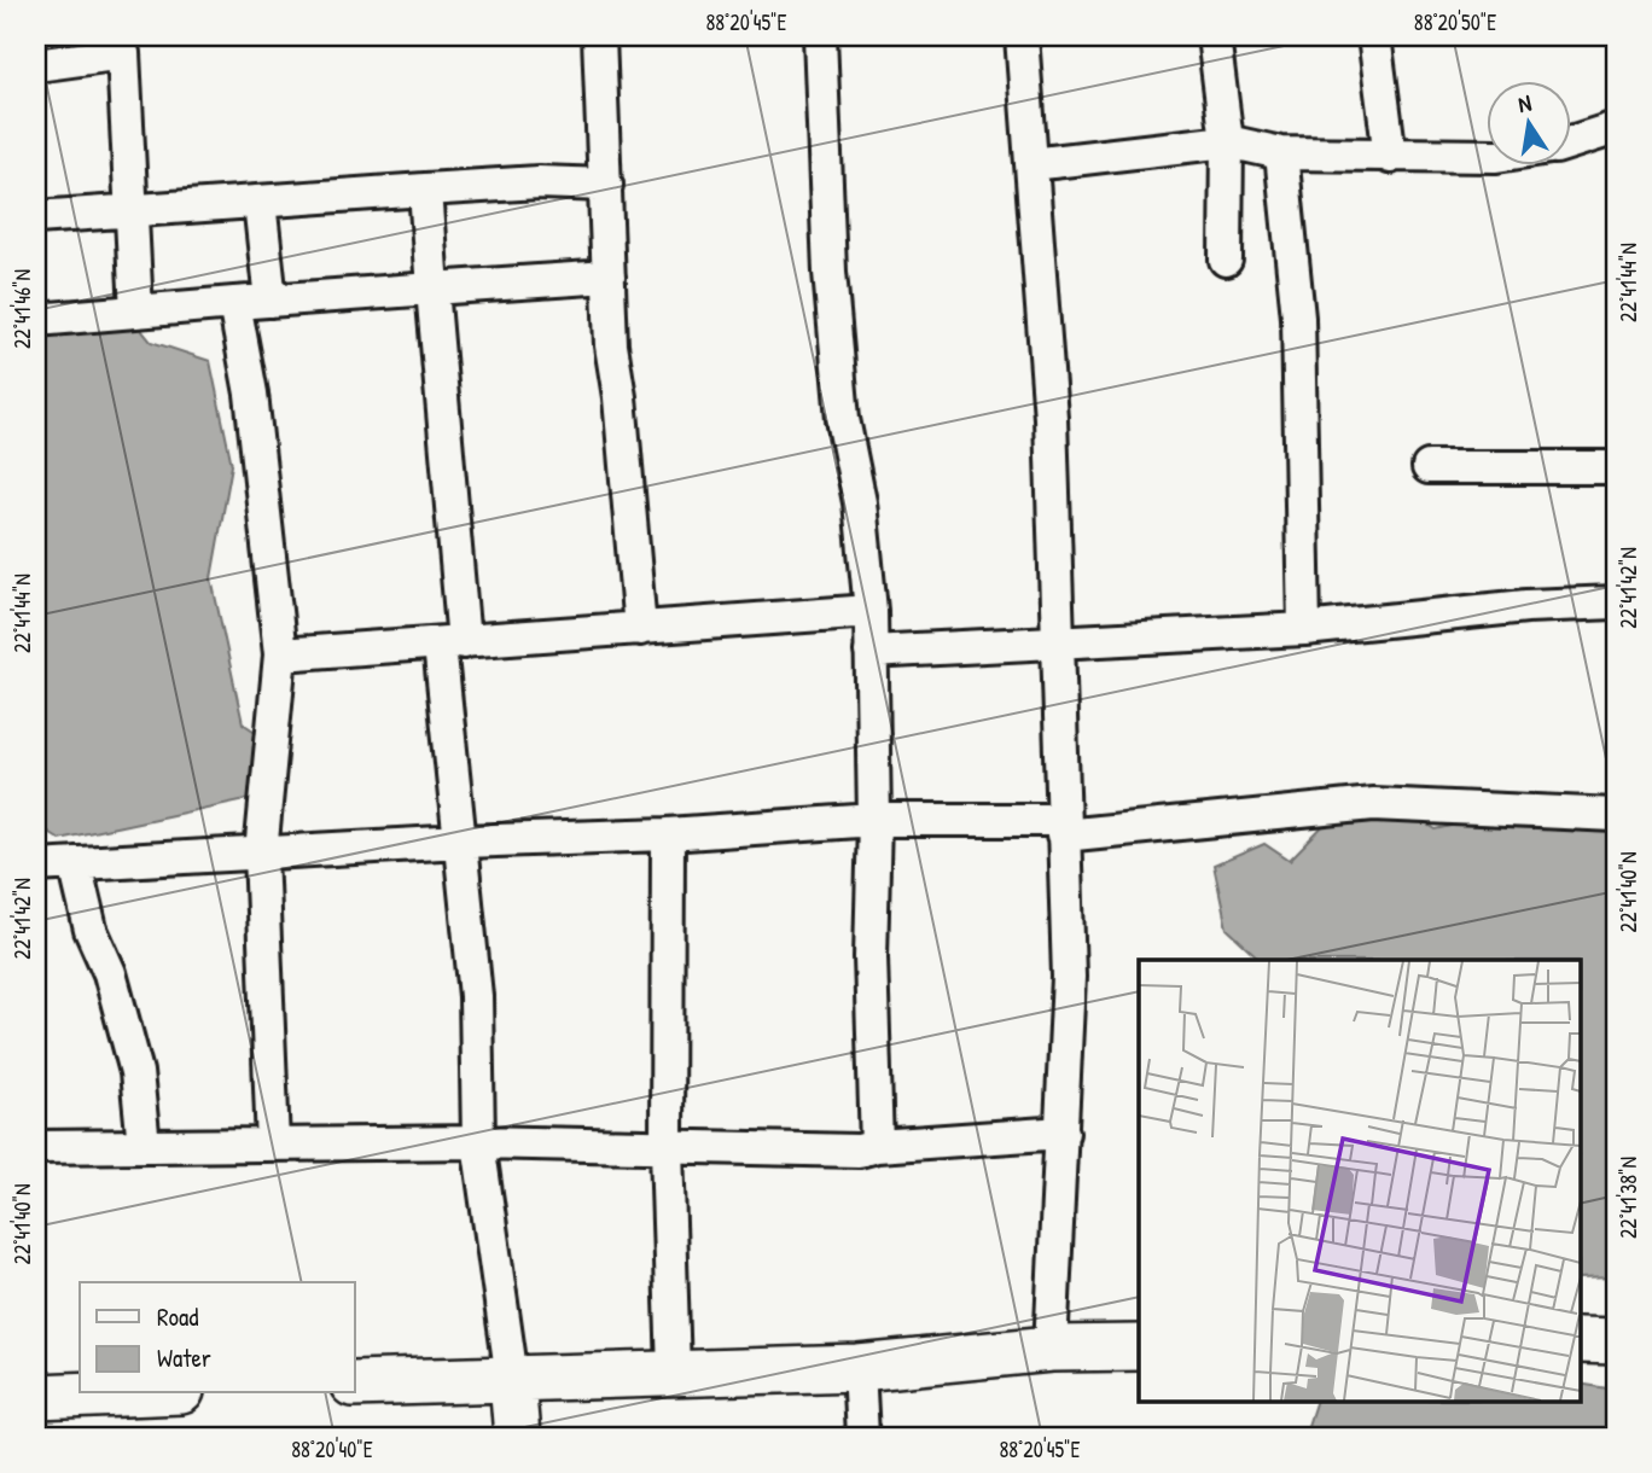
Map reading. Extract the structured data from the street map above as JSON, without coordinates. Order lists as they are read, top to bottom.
{
  "legend": ["Road", "Water"],
  "north": "top",
  "coordinates": [
    "88°20'45\"E",
    "88°20'50\"E",
    "22°41'44\"N",
    "22°41'46\"N",
    "22°41'42\"N",
    "22°41'40\"N",
    "22°41'38\"N",
    "88°20'40\"E"
  ]
}
